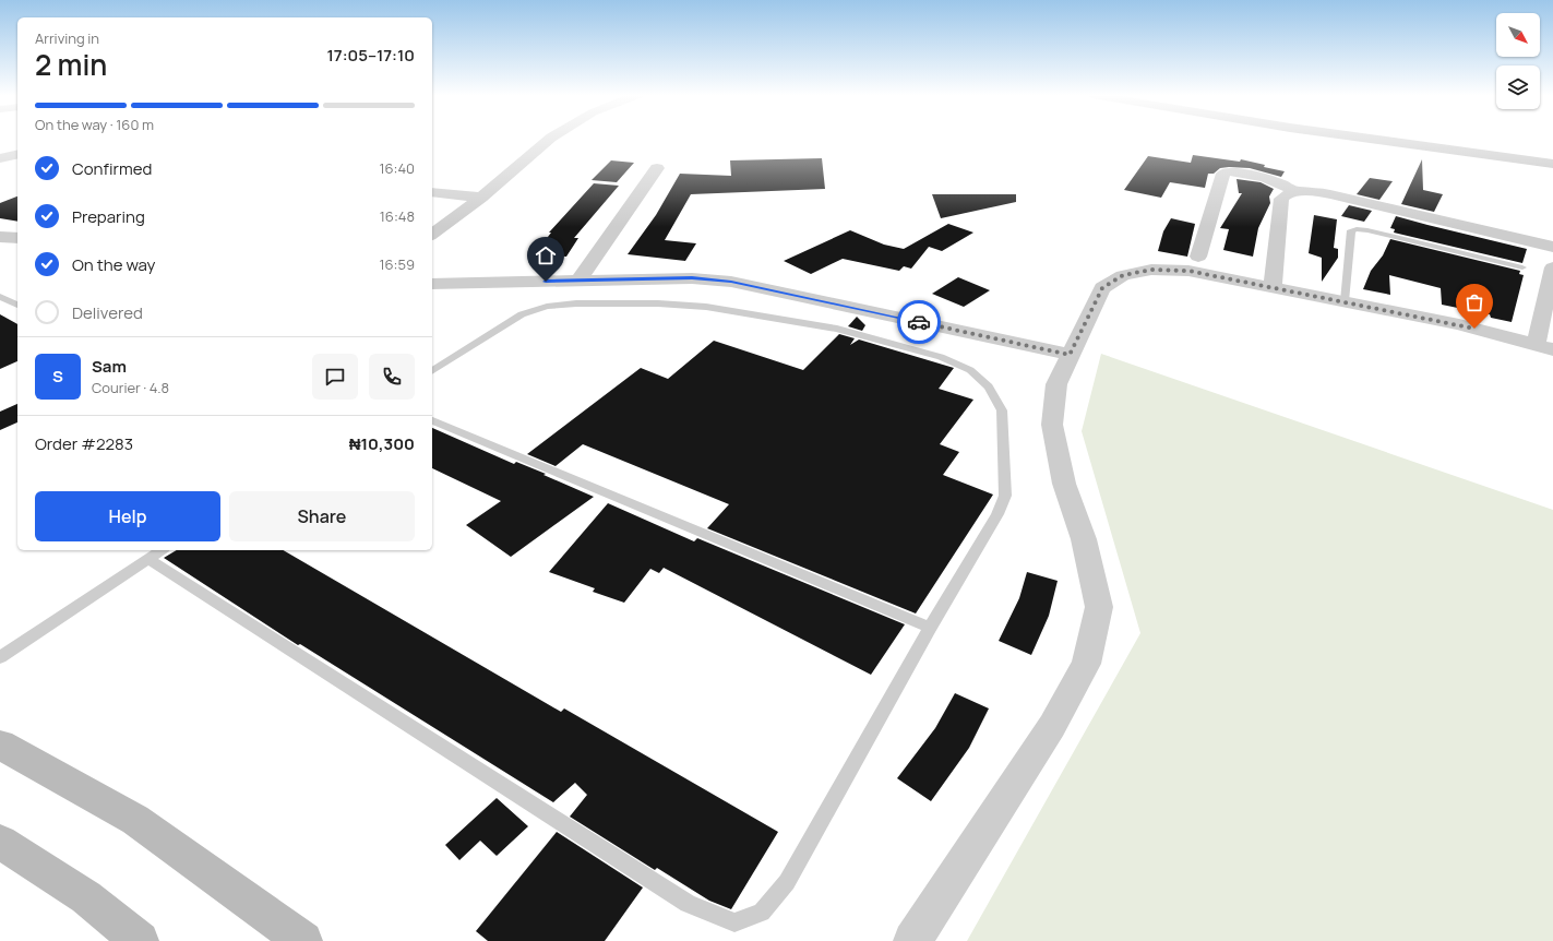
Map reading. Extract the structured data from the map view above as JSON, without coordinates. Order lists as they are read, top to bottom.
{
  "north": "bottom right",
  "page": {
    "heading": ["2 min", "Arriving in", "17:05–17:10"],
    "panel": [
      "Sam",
      "Courier · 4.8",
      "Order #2283",
      "₦10,300"
    ],
    "bar": "On the way · 160 m",
    "list": [
      ["Confirmed", "16:40"],
      ["Preparing", "16:48"],
      ["On the way", "16:59"],
      "Delivered"
    ],
    "round": "S",
    "buttons": ["Help", "Share"]
  }
}
